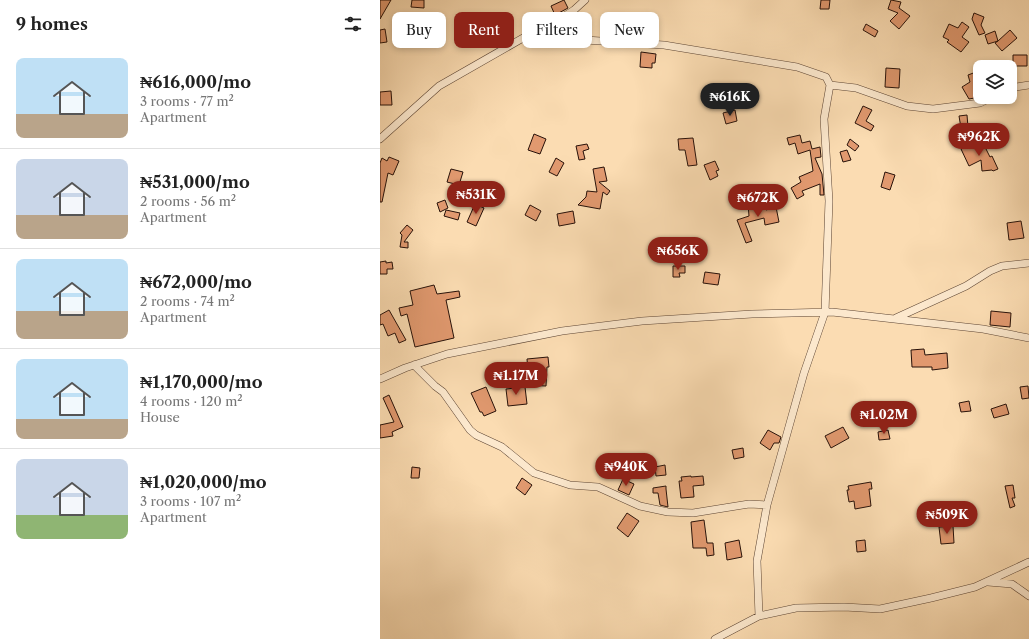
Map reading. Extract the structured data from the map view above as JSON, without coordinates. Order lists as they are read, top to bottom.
{
  "page": {
    "heading": "9 homes",
    "chip": [
      "Buy",
      "Rent",
      "Filters",
      "New"
    ],
    "list": [
      {
        "name": "₦616,000/mo",
        "note": "3 rooms · 77 m² · Apartment"
      },
      {
        "name": "₦531,000/mo",
        "note": "2 rooms · 56 m² · Apartment"
      },
      {
        "name": "₦672,000/mo",
        "note": "2 rooms · 74 m² · Apartment"
      },
      {
        "name": "₦1,170,000/mo",
        "note": "4 rooms · 120 m² · House"
      },
      {
        "name": "₦1,020,000/mo",
        "note": "3 rooms · 107 m² · Apartment"
      }
    ],
    "price": [
      "₦616K",
      "₦962K",
      "₦531K",
      "₦672K",
      "₦656K",
      "₦1.17M",
      "₦1.02M",
      "₦940K",
      "₦509K"
    ]
  }
}
